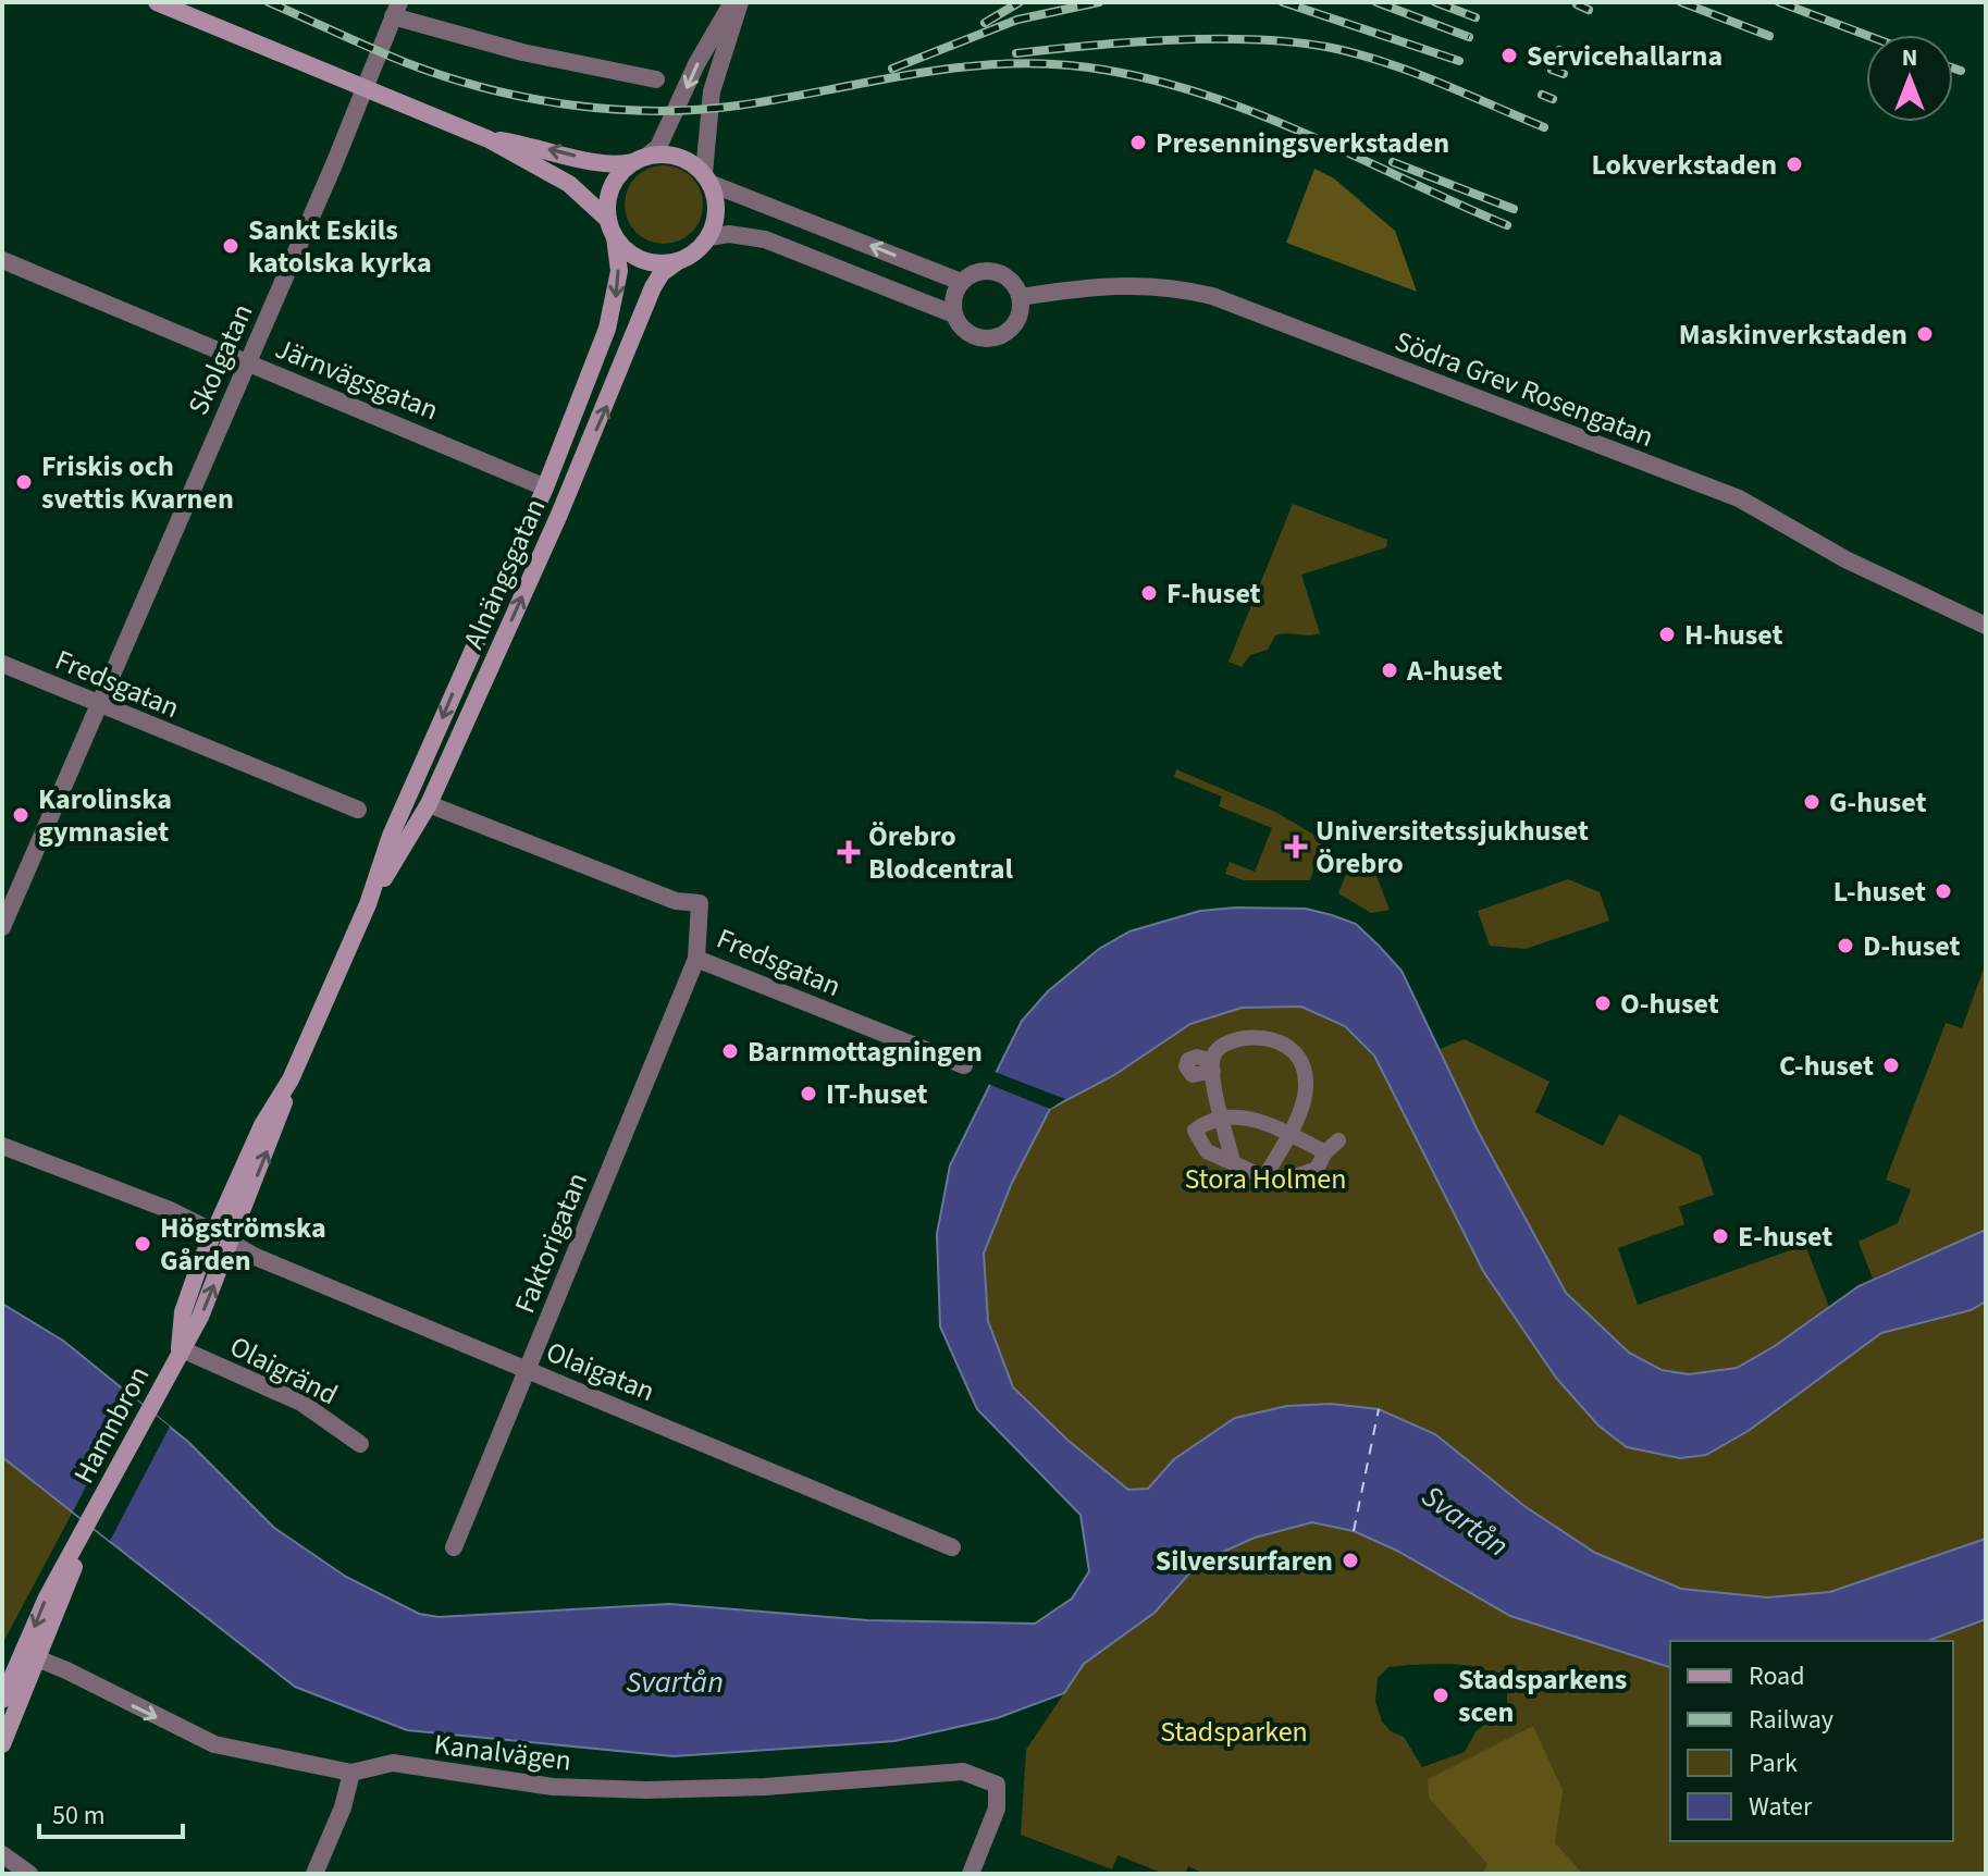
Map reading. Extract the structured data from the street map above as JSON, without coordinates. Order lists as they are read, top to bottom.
{
  "streets": {
    "main road": ["Alnängsgatan", "Hamnbron"],
    "street": [
      "Skolgatan",
      "Järnvägsgatan",
      "Södra Grev Rosengatan",
      "Fredsgatan",
      "Faktorigatan",
      "Olaigränd",
      "Olaigatan",
      "Kanalvägen"
    ]
  },
  "crossings": [
    ["Skolgatan", "Järnvägsgatan"],
    ["Skolgatan", "Fredsgatan"],
    ["Järnvägsgatan", "Alnängsgatan"],
    ["Alnängsgatan", "Fredsgatan"],
    ["Alnängsgatan", "Olaigränd"],
    ["Alnängsgatan", "Olaigatan"],
    ["Alnängsgatan", "Hamnbron"],
    ["Fredsgatan", "Faktorigatan"],
    ["Faktorigatan", "Olaigatan"],
    ["Olaigränd", "Hamnbron"],
    ["Hamnbron", "Kanalvägen"]
  ],
  "water": ["Svartån"],
  "parks": ["Stora Holmen", "Stadsparken"],
  "places": {
    "other": [
      "Servicehallarna",
      "Presenningsverkstaden",
      "Lokverkstaden",
      "Sankt Eskils katolska kyrka",
      "Maskinverkstaden",
      "Friskis och svettis Kvarnen",
      "F-huset",
      "H-huset",
      "A-huset",
      "G-huset",
      "Karolinska gymnasiet",
      "L-huset",
      "D-huset",
      "O-huset",
      "Barnmottagningen",
      "C-huset",
      "IT-huset",
      "E-huset",
      "Högströmska Gården",
      "Silversurfaren",
      "Stadsparkens scen"
    ],
    "health": ["Universitetssjukhuset Örebro", "Örebro Blodcentral"]
  },
  "legend": [
    "Road",
    "Railway",
    "Park",
    "Water"
  ],
  "scale_bar": "50 m",
  "north": "top"
}
